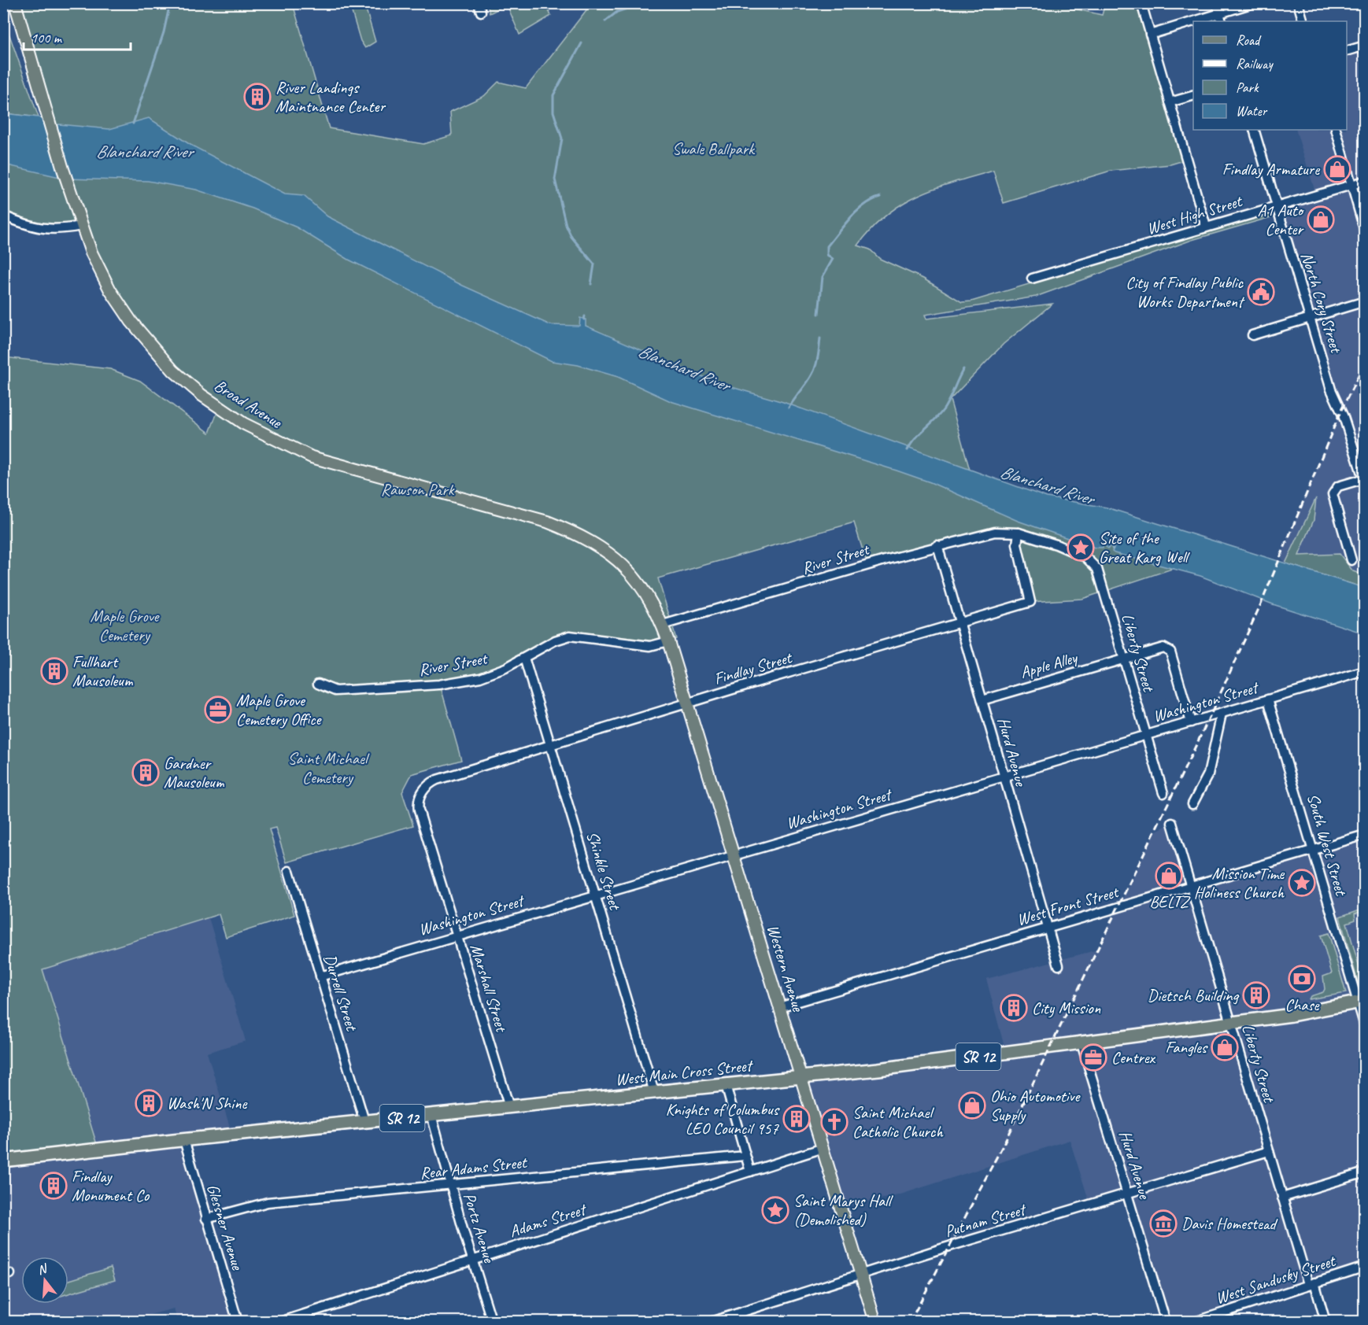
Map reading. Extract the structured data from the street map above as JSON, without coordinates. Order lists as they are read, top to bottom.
{
  "streets": {
    "highway": ["SR 12", "West Main Cross Street"],
    "main road": ["Broad Avenue", "Western Avenue"],
    "street": [
      "West High Street",
      "North Cory Street",
      "River Street",
      "Liberty Street",
      "Apple Alley",
      "Findlay Street",
      "Washington Street",
      "Hurd Avenue",
      "South West Street",
      "Shinkle Street",
      "West Front Street",
      "Marshall Street",
      "Durrell Street",
      "Rear Adams Street",
      "Adams Street",
      "Putnam Street",
      "Glessner Avenue",
      "Portz Avenue",
      "West Sandusky Street"
    ]
  },
  "crossings": [
    ["West High Street", "North Cory Street"],
    ["Broad Avenue", "River Street"],
    ["Broad Avenue", "Western Avenue"],
    ["River Street", "Liberty Street"],
    ["River Street", "Findlay Street"],
    ["River Street", "Hurd Avenue"],
    ["River Street", "Shinkle Street"],
    ["River Street", "Western Avenue"],
    ["Liberty Street", "Apple Alley"],
    ["Liberty Street", "Findlay Street"],
    ["Liberty Street", "Washington Street"],
    ["Liberty Street", "West Front Street"],
    ["Liberty Street", "West Main Cross Street"],
    ["Liberty Street", "Putnam Street"],
    ["Liberty Street", "West Sandusky Street"],
    ["Apple Alley", "Washington Street"],
    ["Apple Alley", "Hurd Avenue"],
    ["Findlay Street", "Hurd Avenue"],
    ["Findlay Street", "Shinkle Street"],
    ["Findlay Street", "Western Avenue"],
    ["Findlay Street", "Marshall Street"],
    ["Washington Street", "Hurd Avenue"],
    ["Washington Street", "South West Street"],
    ["Washington Street", "Shinkle Street"],
    ["Washington Street", "Western Avenue"],
    ["Washington Street", "Marshall Street"],
    ["Washington Street", "Durrell Street"],
    ["Hurd Avenue", "West Front Street"],
    ["Hurd Avenue", "West Main Cross Street"],
    ["Hurd Avenue", "Putnam Street"],
    ["South West Street", "West Front Street"],
    ["South West Street", "West Main Cross Street"],
    ["Shinkle Street", "West Main Cross Street"],
    ["West Front Street", "Western Avenue"],
    ["Western Avenue", "West Main Cross Street"],
    ["Western Avenue", "Adams Street"],
    ["Western Avenue", "Putnam Street"],
    ["Marshall Street", "West Main Cross Street"],
    ["Durrell Street", "West Main Cross Street"],
    ["West Main Cross Street", "Glessner Avenue"],
    ["West Main Cross Street", "Portz Avenue"],
    ["Rear Adams Street", "Glessner Avenue"],
    ["Rear Adams Street", "Portz Avenue"],
    ["Adams Street", "Portz Avenue"]
  ],
  "water": ["Blanchard River"],
  "parks": [
    "Swale Ballpark",
    "Rawson Park",
    "Maple Grove Cemetery",
    "Saint Michael Cemetery"
  ],
  "places": {
    "building": [
      "River Landings Maintnance Center",
      "Fullhart Mausoleum",
      "Gardner Mausoleum",
      "Dietsch Building",
      "City Mission",
      "Wash'N Shine",
      "Knights of Columbus LEO Council 957",
      "Findlay Monument Co"
    ],
    "shop": [
      "Findlay Armature",
      "A1 Auto Center",
      "BELTZ",
      "Fangles",
      "Ohio Automotive Supply"
    ],
    "public building": ["City of Findlay Public Works Department"],
    "place": ["Site of the Great Karg Well", "Mission Time Holiness Church", "Saint Marys Hall (Demolished)"],
    "office": ["Maple Grove Cemetery Office", "Centrex"],
    "bank": ["Chase"],
    "church": ["Saint Michael Catholic Church"],
    "museum": ["Davis Homestead"]
  },
  "legend": [
    "Road",
    "Railway",
    "Park",
    "Water"
  ],
  "scale_bar": "100 m",
  "north": "top"
}
